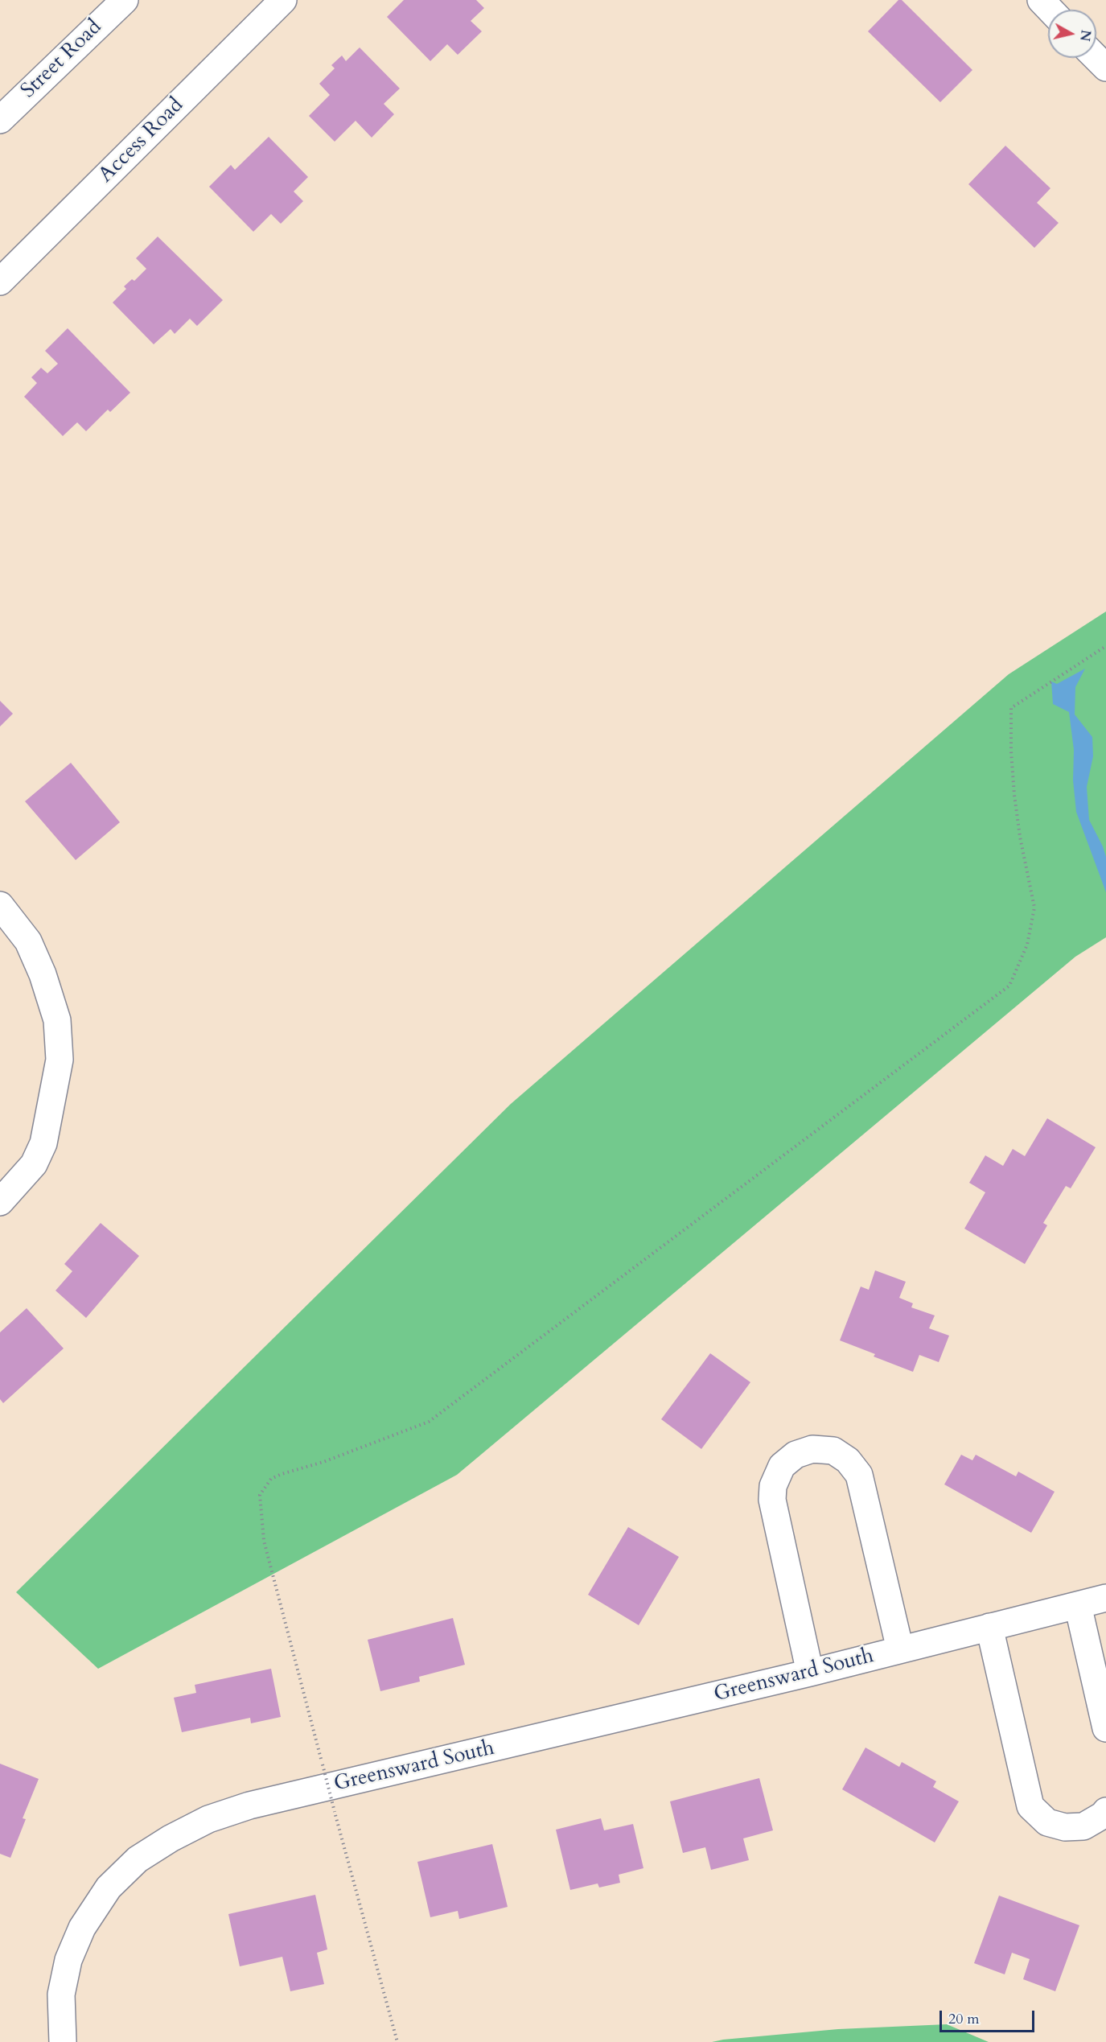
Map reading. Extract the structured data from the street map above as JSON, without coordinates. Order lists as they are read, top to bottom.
{
  "streets": {
    "street": ["Street Road", "Access Road", "Greensward South"]
  },
  "scale_bar": "20 m",
  "north": "right"
}
